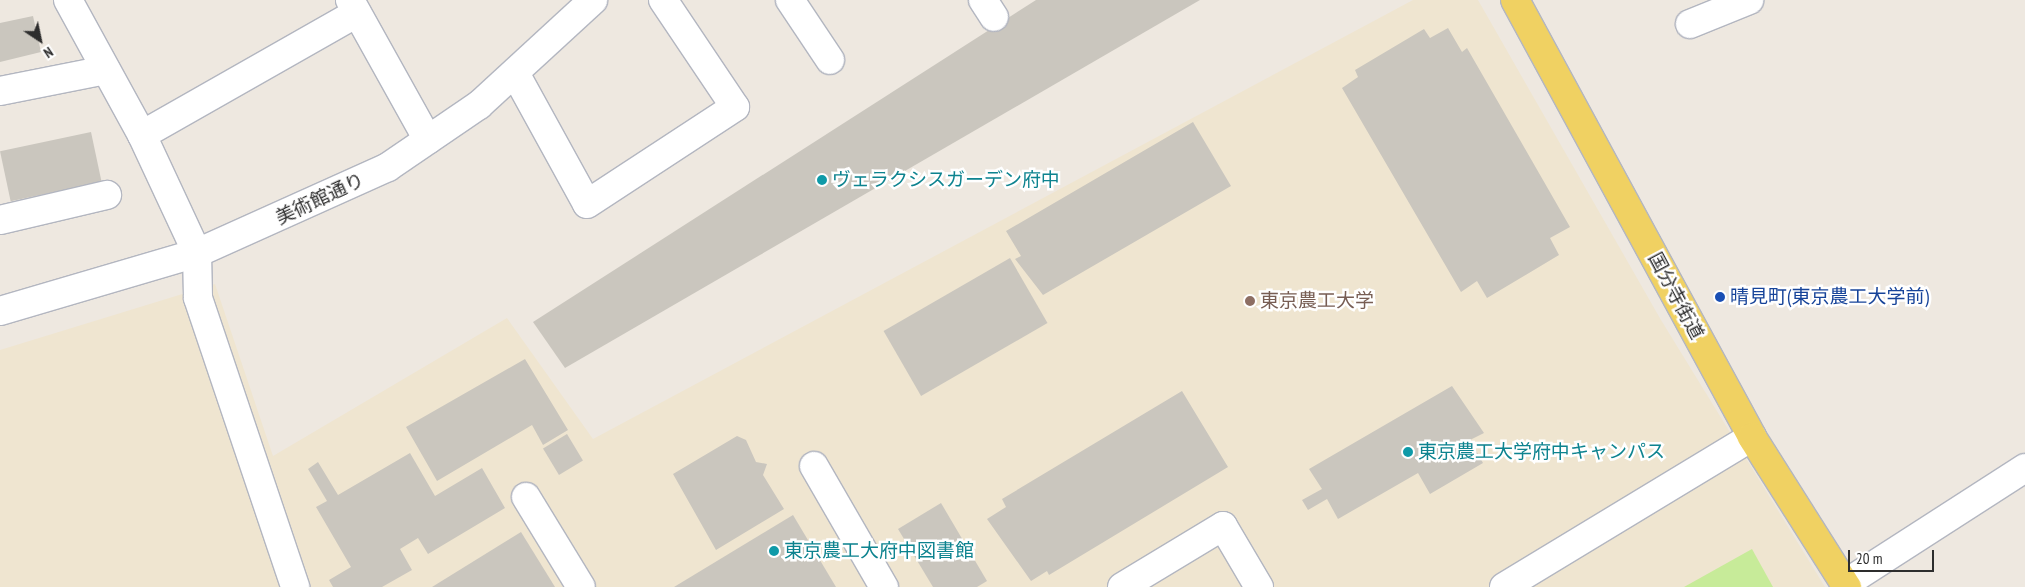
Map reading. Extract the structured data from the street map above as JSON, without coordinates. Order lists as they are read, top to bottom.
{
  "streets": {
    "main road": ["国分寺街道"],
    "street": ["美術館通り"]
  },
  "places": [
    "ヴェラクシスガーデン府中",
    "晴見町(東京農工大学前)",
    "東京農工大学",
    "東京農工大学府中キャンパス",
    "東京農工大府中図書館"
  ],
  "scale_bar": "20 m",
  "north": "bottom right"
}
